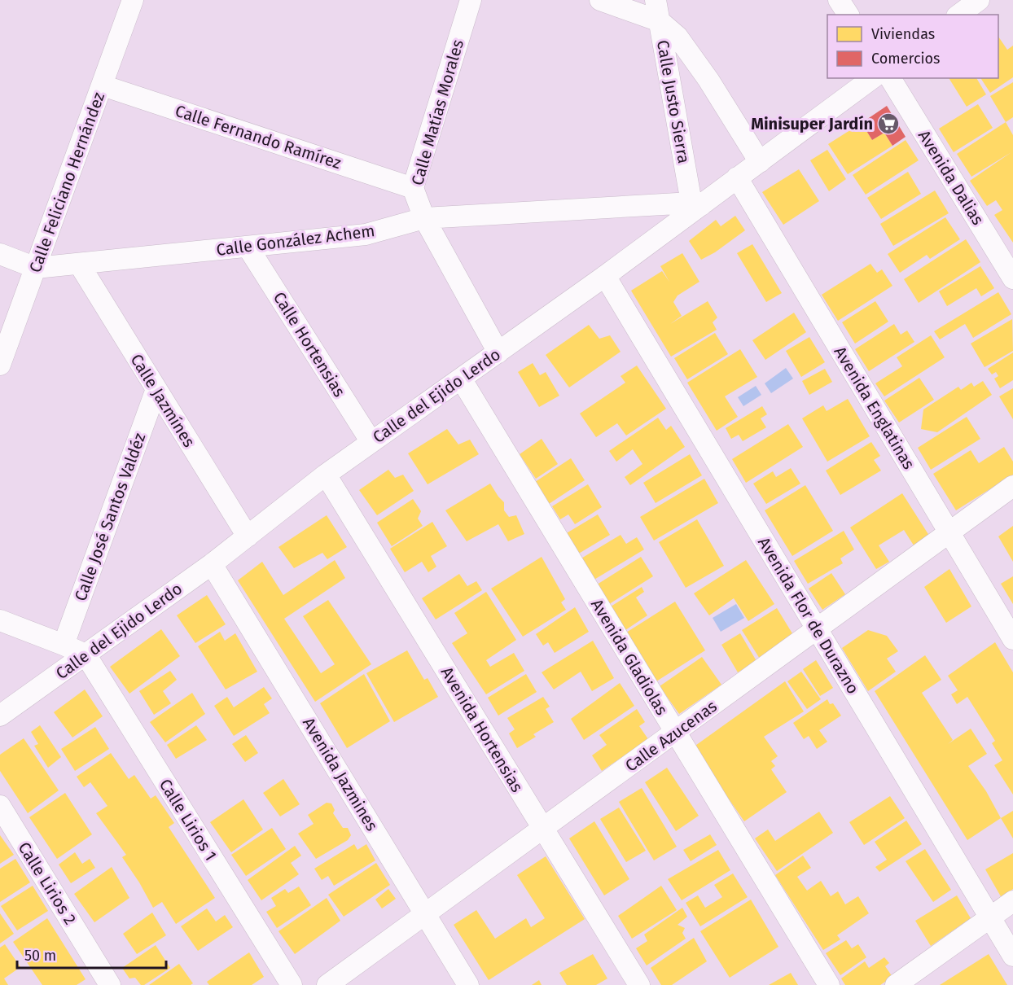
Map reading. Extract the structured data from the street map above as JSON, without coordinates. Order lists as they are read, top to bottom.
{
  "streets": {
    "street": [
      "Calle Justo Sierra",
      "Calle Matías Morales",
      "Calle Fernando Ramírez",
      "Avenida Dalias",
      "Calle Feliciano Hernández",
      "Calle González Achem",
      "Calle Hortensias",
      "Calle del Ejido Lerdo",
      "Calle Jazmínes",
      "Avenida Englatinas",
      "Calle José Santos Valdéz",
      "Avenida Flor de Durazno",
      "Avenida Gladiolas",
      "Avenida Hortensias",
      "Calle Azucenas",
      "Avenida Jazmines",
      "Calle Lirios 1",
      "Calle Lirios 2"
    ]
  },
  "crossings": [
    ["Calle Justo Sierra", "Calle González Achem"],
    ["Calle Justo Sierra", "Calle del Ejido Lerdo"],
    ["Calle Matías Morales", "Calle Fernando Ramírez"],
    ["Calle Matías Morales", "Calle González Achem"],
    ["Calle Matías Morales", "Calle del Ejido Lerdo"],
    ["Calle Fernando Ramírez", "Calle Feliciano Hernández"],
    ["Calle Feliciano Hernández", "Calle González Achem"],
    ["Calle González Achem", "Calle Hortensias"],
    ["Calle González Achem", "Calle del Ejido Lerdo"],
    ["Calle González Achem", "Calle Jazmínes"],
    ["Calle Hortensias", "Calle del Ejido Lerdo"],
    ["Calle del Ejido Lerdo", "Calle Jazmínes"],
    ["Calle del Ejido Lerdo", "Avenida Englatinas"],
    ["Calle del Ejido Lerdo", "Avenida Flor de Durazno"],
    ["Calle del Ejido Lerdo", "Avenida Gladiolas"],
    ["Calle del Ejido Lerdo", "Avenida Hortensias"],
    ["Calle del Ejido Lerdo", "Avenida Jazmines"],
    ["Calle del Ejido Lerdo", "Calle Lirios 1"],
    ["Calle Jazmínes", "Calle José Santos Valdéz"],
    ["Avenida Englatinas", "Calle Azucenas"],
    ["Avenida Flor de Durazno", "Calle Azucenas"],
    ["Avenida Gladiolas", "Calle Azucenas"],
    ["Avenida Hortensias", "Calle Azucenas"],
    ["Calle Azucenas", "Avenida Jazmines"]
  ],
  "places": {
    "supermarket": ["Minisuper Jardín"]
  },
  "legend": ["Viviendas", "Comercios"],
  "scale_bar": "50 m"
}
